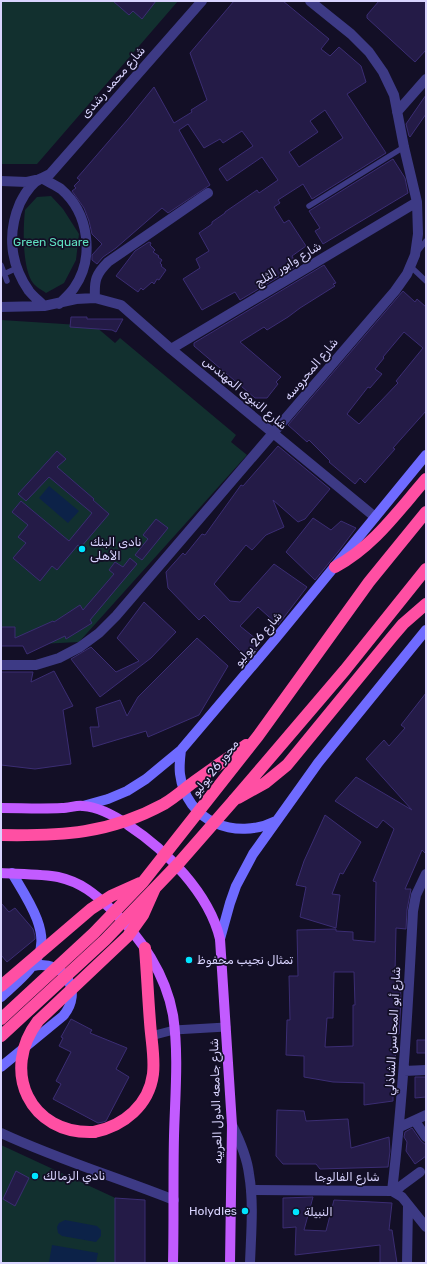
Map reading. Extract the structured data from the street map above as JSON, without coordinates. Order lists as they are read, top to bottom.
{
  "streets": {
    "highway": ["محور 26 يوليو"],
    "main road": ["شارع 26 يوليو", "شارع جامعه الدول العربيه"],
    "street": [
      "شارع محمد رشدى",
      "شارع وابور الثلج",
      "شارع المحروسه",
      "شارع النبوى المهندس",
      "شارع أبو المحاسن الشاذلي",
      "شارع الفالوجا"
    ]
  },
  "crossings": [
    ["شارع محمد رشدى", "شارع النبوى المهندس"],
    ["شارع وابور الثلج", "شارع المحروسه"],
    ["شارع وابور الثلج", "شارع النبوى المهندس"],
    ["شارع المحروسه", "شارع النبوى المهندس"],
    ["شارع النبوى المهندس", "شارع 26 يوليو"],
    ["شارع 26 يوليو", "شارع جامعه الدول العربيه"],
    ["شارع أبو المحاسن الشاذلي", "شارع الفالوجا"]
  ],
  "parks": ["Green Square"],
  "places": [
    "نادى البنك الأهلى",
    "تمثال نجيب محفوظ",
    "نادي الزمالك",
    "HolydIes",
    "النبيلة"
  ]
}
